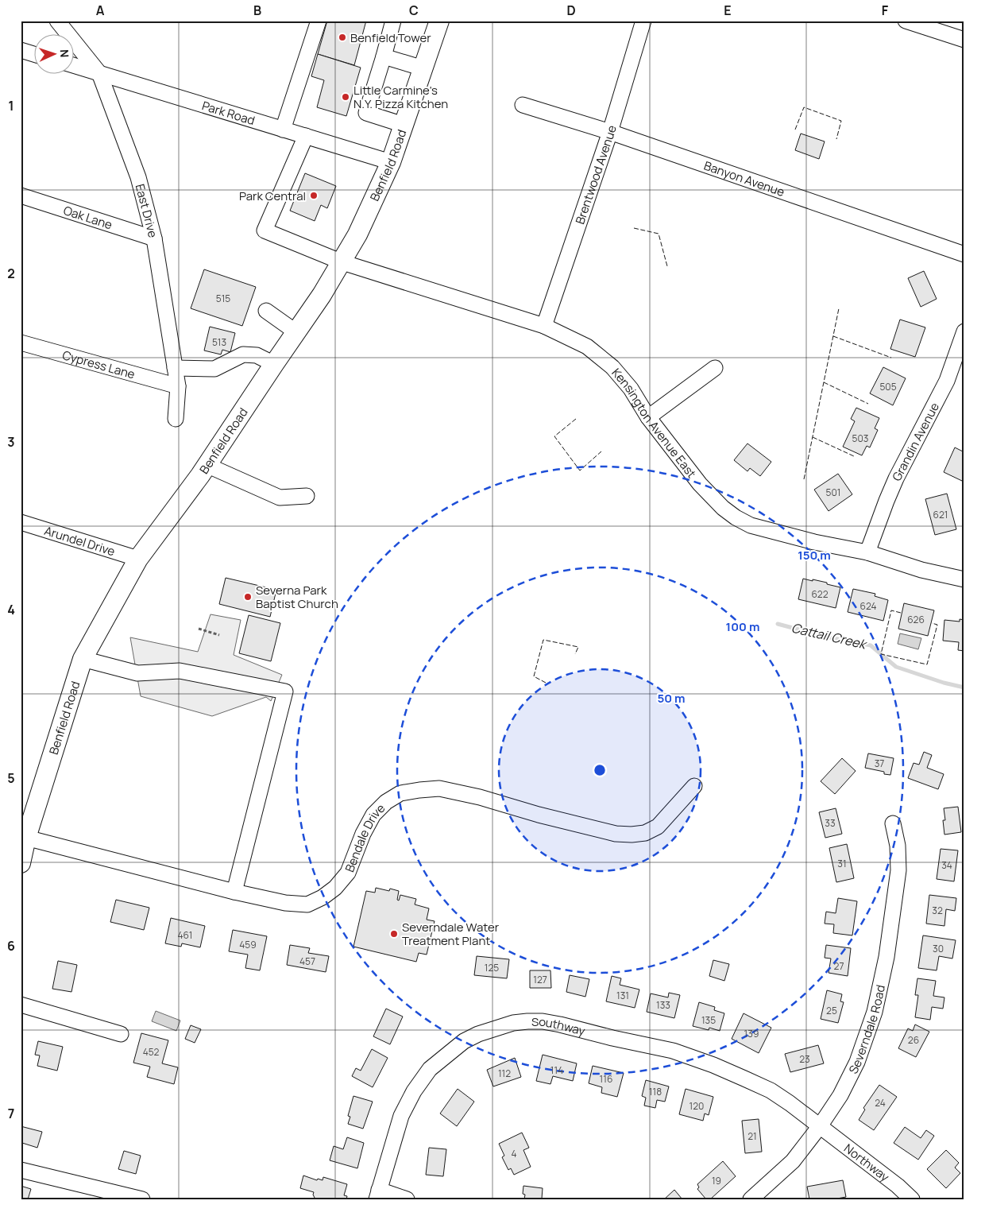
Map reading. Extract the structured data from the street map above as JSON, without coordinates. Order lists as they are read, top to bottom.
{
  "streets": {
    "main road": ["Benfield Road"],
    "street": [
      "Park Road",
      "Brentwood Avenue",
      "Banyon Avenue",
      "East Drive",
      "Oak Lane",
      "Cypress Lane",
      "Kensington Avenue East",
      "Grandin Avenue",
      "Arundel Drive",
      "Bendale Drive",
      "Southway",
      "Severndale Road",
      "Northway"
    ]
  },
  "crossings": [
    ["Park Road", "Benfield Road"],
    ["Park Road", "East Drive"],
    ["Park Road", "Kensington Avenue East"],
    ["Benfield Road", "Kensington Avenue East"],
    ["Benfield Road", "Arundel Drive"],
    ["Benfield Road", "Bendale Drive"],
    ["Brentwood Avenue", "Banyon Avenue"],
    ["Brentwood Avenue", "Kensington Avenue East"],
    ["East Drive", "Oak Lane"],
    ["East Drive", "Cypress Lane"],
    ["Kensington Avenue East", "Grandin Avenue"],
    ["Southway", "Severndale Road"],
    ["Southway", "Northway"],
    ["Severndale Road", "Northway"]
  ],
  "water": ["Cattail Creek"],
  "places": [
    "Benfield Tower",
    "Little Carmine's N.Y. Pizza Kitchen",
    "Park Central",
    "Severna Park Baptist Church",
    "Severndale Water Treatment Plant"
  ],
  "house_numbers": [
    "515",
    "513",
    "505",
    "503",
    "501",
    "621",
    "622",
    "624",
    "626",
    "37",
    "33",
    "31",
    "34",
    "32",
    "461",
    "459",
    "30",
    "457",
    "27",
    "125",
    "127",
    "131",
    "133",
    "25",
    "135",
    "139",
    "26",
    "452",
    "23",
    "114",
    "112",
    "116",
    "118",
    "24",
    "120",
    "21",
    "4",
    "19"
  ],
  "north": "right",
  "grid": {
    "columns": [
      "A",
      "B",
      "C",
      "D",
      "E",
      "F"
    ],
    "rows": [
      "1",
      "2",
      "3",
      "4",
      "5",
      "6",
      "7"
    ]
  },
  "rings": ["150 m", "100 m", "50 m"]
}
